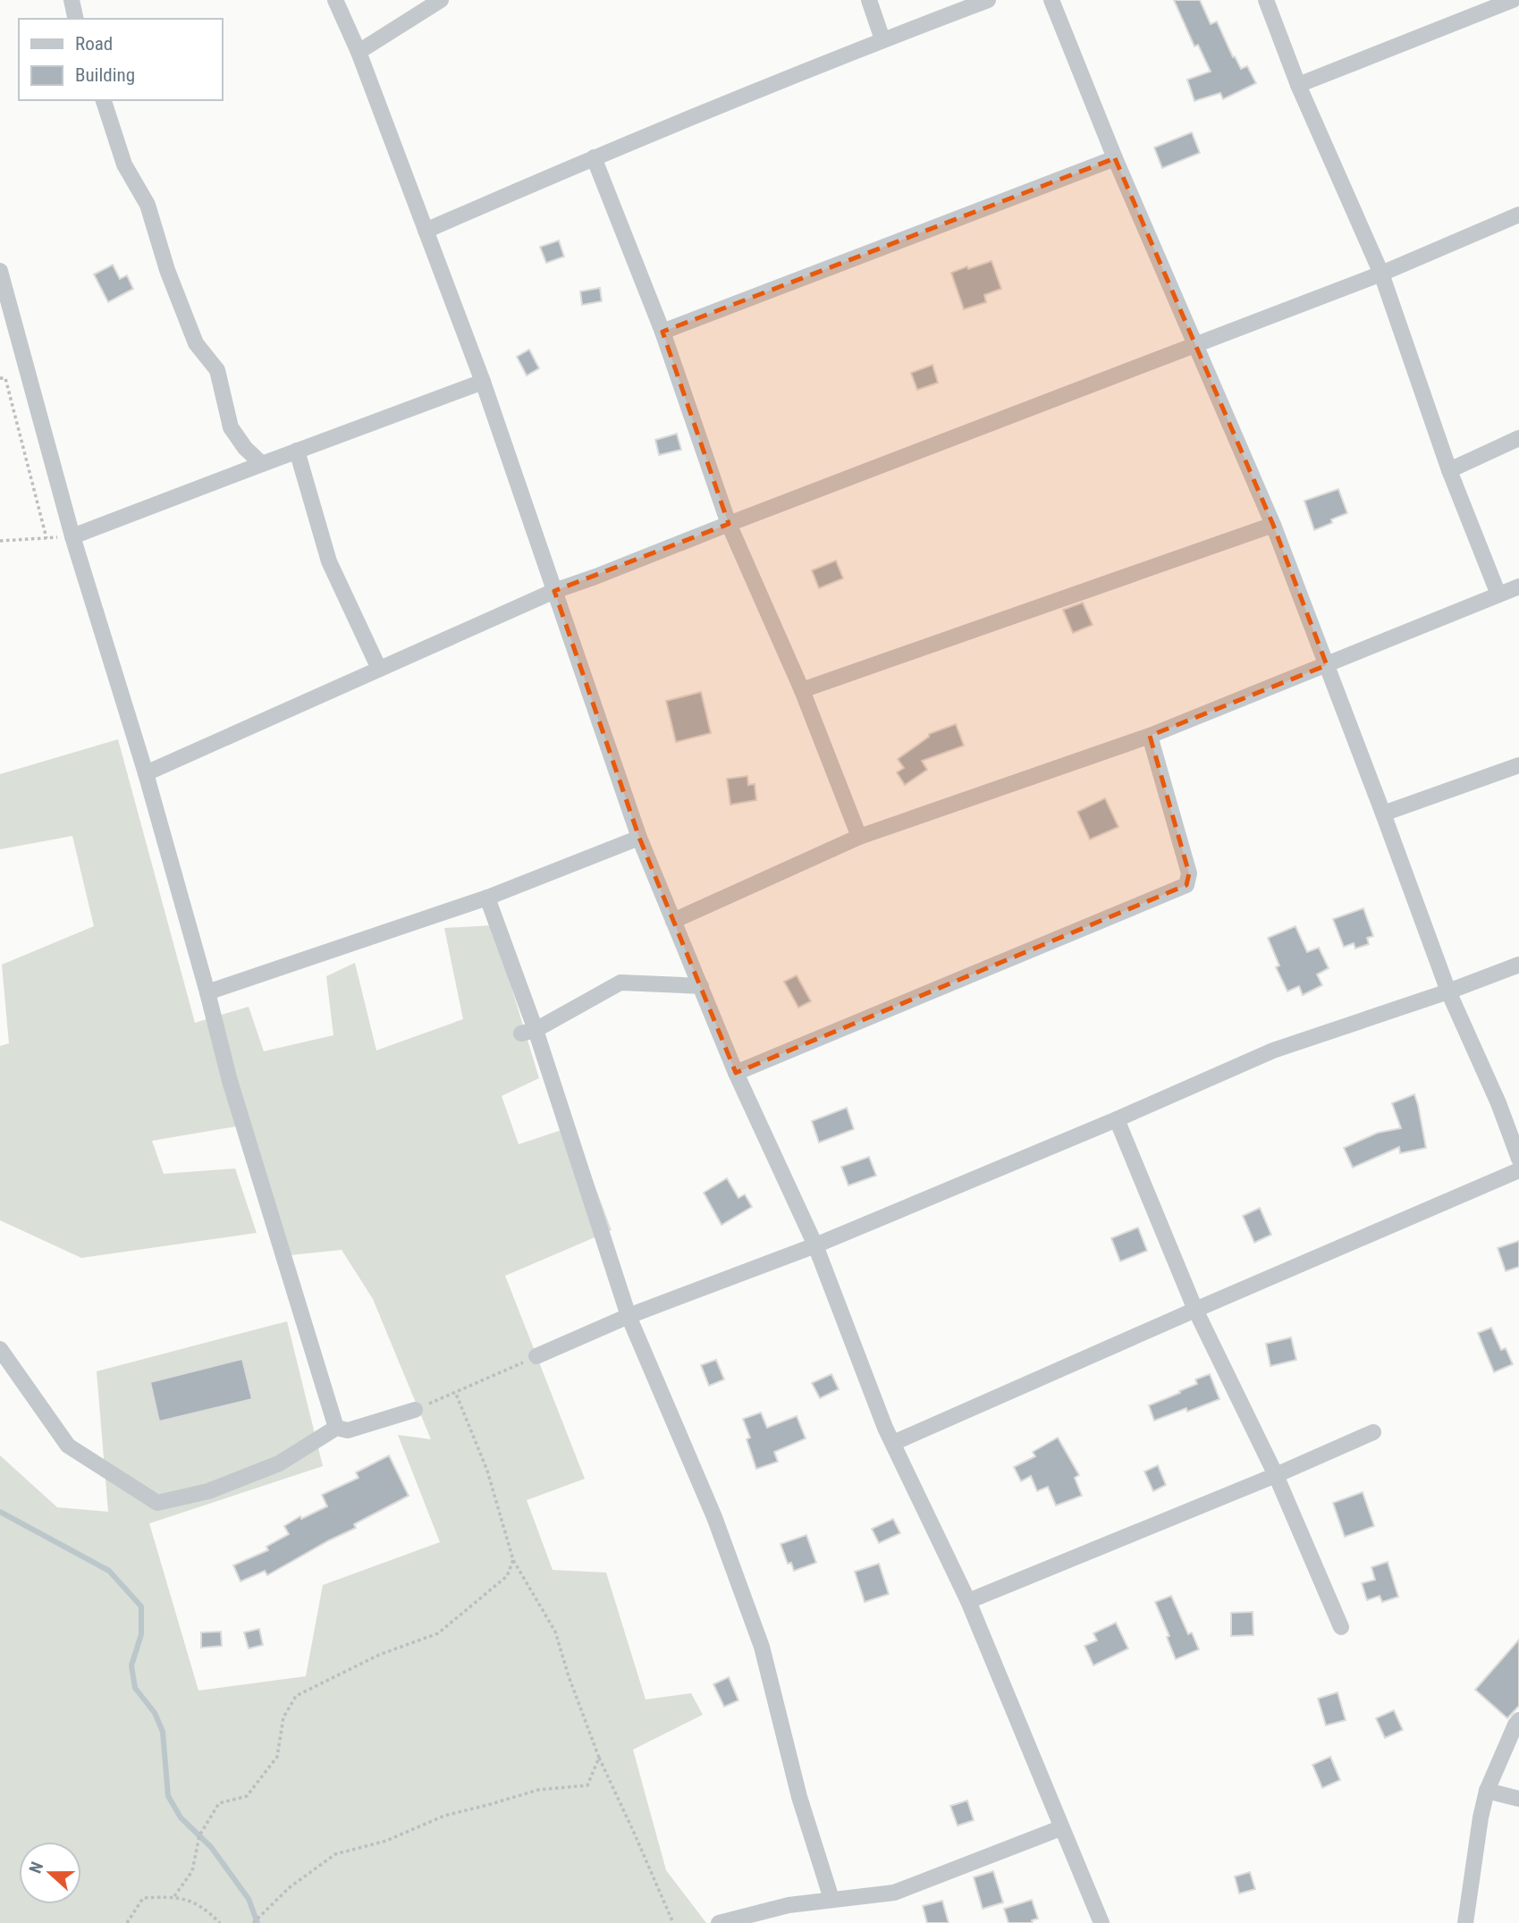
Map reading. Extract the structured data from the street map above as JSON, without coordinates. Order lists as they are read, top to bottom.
{
  "legend": ["Road", "Building"],
  "north": "left"
}
